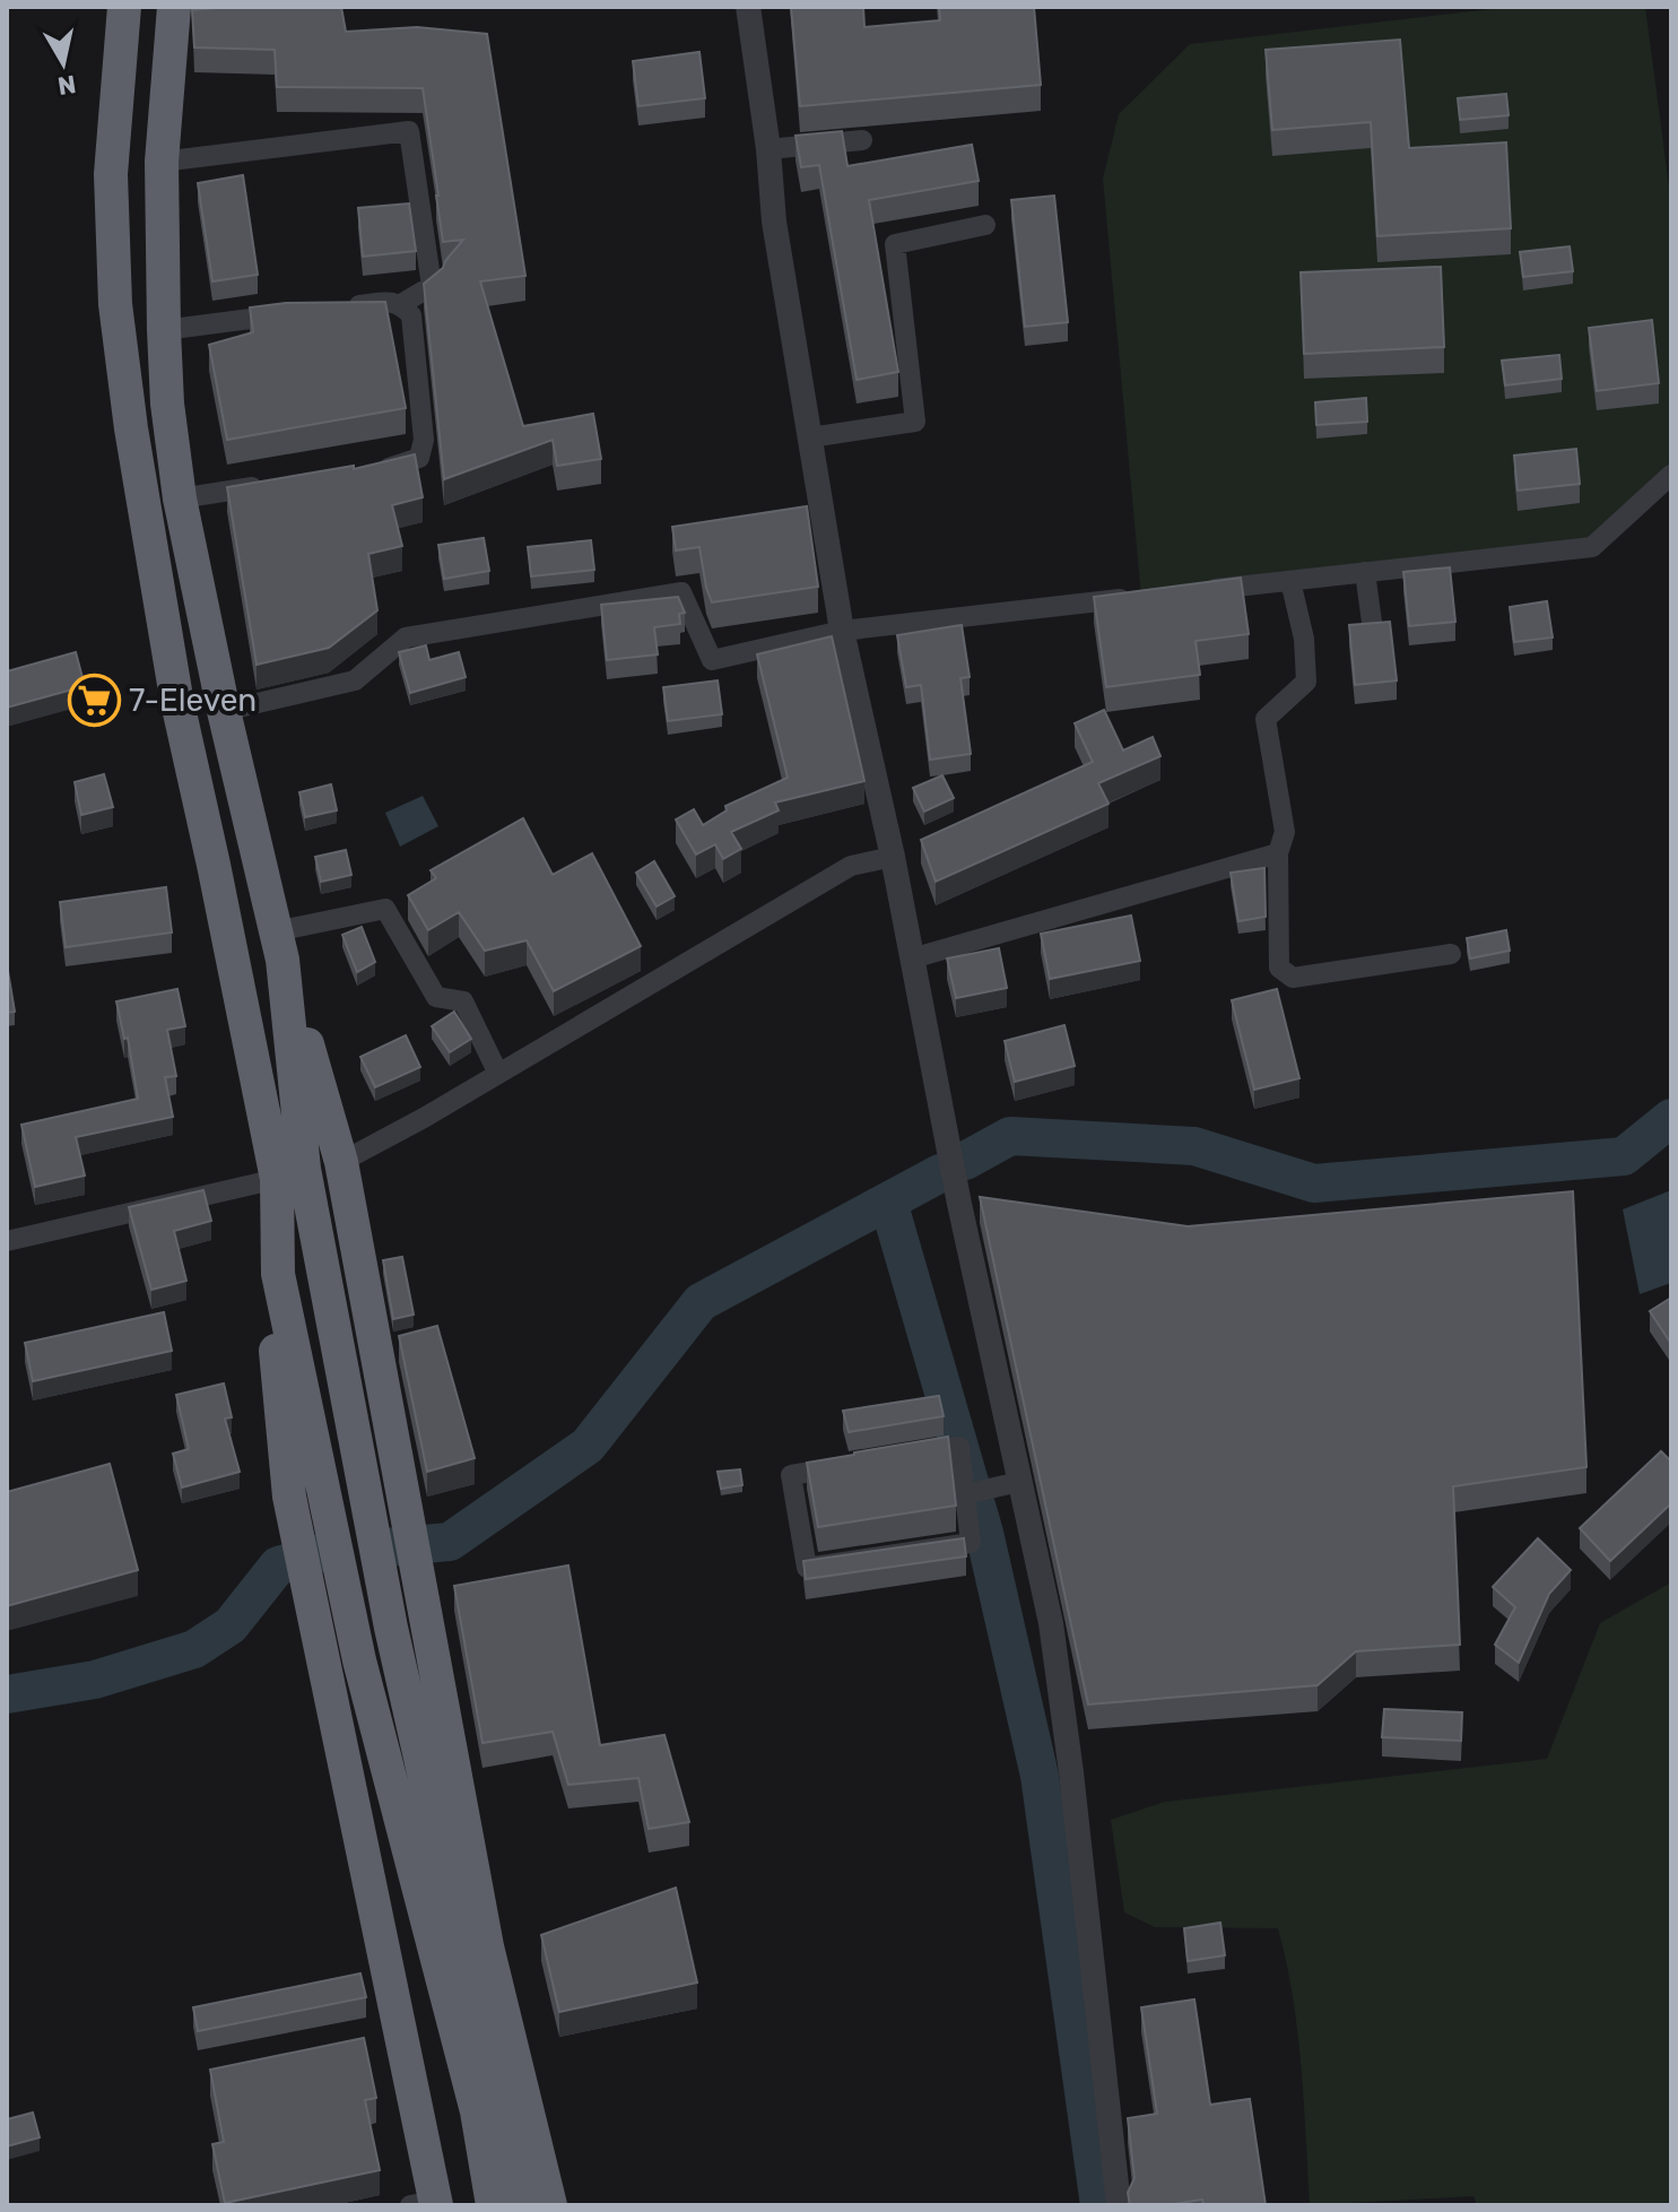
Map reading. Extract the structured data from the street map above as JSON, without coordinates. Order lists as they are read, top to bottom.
{
  "places": {
    "supermarket": ["7-Eleven"]
  },
  "north": "bottom"
}
